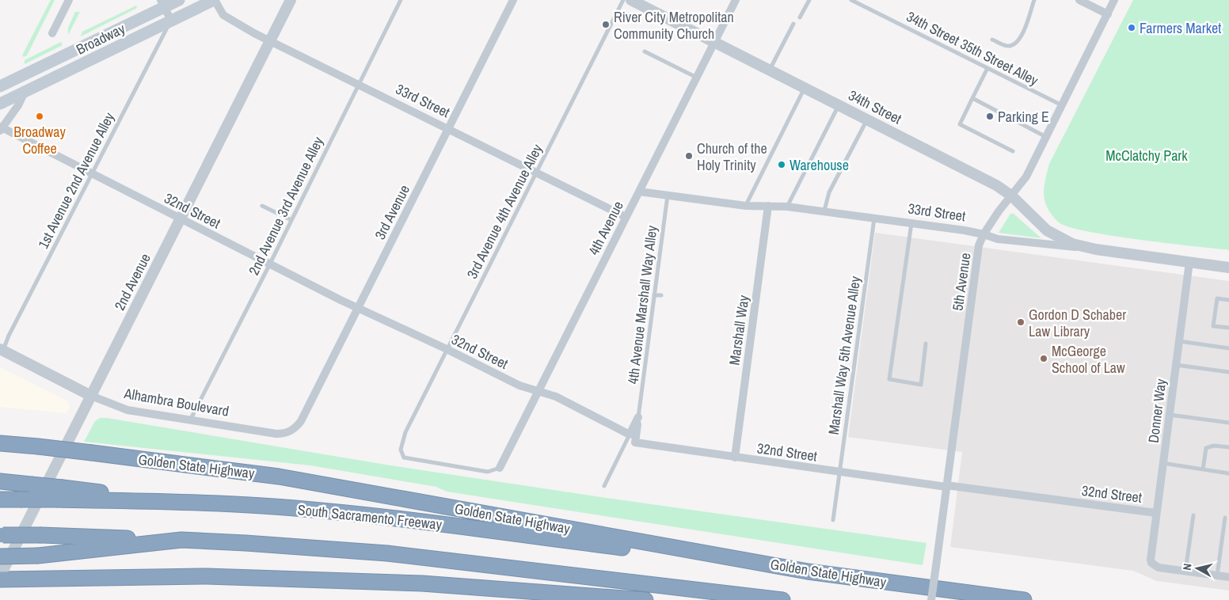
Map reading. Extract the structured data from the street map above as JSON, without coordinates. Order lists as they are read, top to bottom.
{
  "streets": {
    "highway": ["Golden State Highway", "South Sacramento Freeway"],
    "main road": ["Broadway"],
    "street": [
      "33rd Street",
      "34th Street",
      "32nd Street",
      "3rd Avenue",
      "4th Avenue",
      "2nd Avenue",
      "5th Avenue",
      "Marshall Way",
      "Alhambra Boulevard",
      "Donner Way"
    ],
    "lane": [
      "34th Street 35th Street Alley",
      "1st Avenue 2nd Avenue Alley",
      "2nd Avenue 3rd Avenue Alley",
      "3rd Avenue 4th Avenue Alley",
      "4th Avenue Marshall Way Alley",
      "Marshall Way 5th Avenue Alley"
    ]
  },
  "crossings": [
    ["Broadway", "33rd Street"],
    ["Broadway", "1st Avenue 2nd Avenue Alley"],
    ["34th Street 35th Street Alley", "5th Avenue"],
    ["33rd Street", "34th Street"],
    ["33rd Street", "2nd Avenue 3rd Avenue Alley"],
    ["33rd Street", "3rd Avenue 4th Avenue Alley"],
    ["33rd Street", "3rd Avenue"],
    ["33rd Street", "4th Avenue"],
    ["33rd Street", "2nd Avenue"],
    ["33rd Street", "5th Avenue"],
    ["33rd Street", "4th Avenue Marshall Way Alley"],
    ["33rd Street", "Marshall Way"],
    ["33rd Street", "Marshall Way 5th Avenue Alley"],
    ["33rd Street", "Donner Way"],
    ["34th Street", "4th Avenue"],
    ["34th Street", "5th Avenue"],
    ["1st Avenue 2nd Avenue Alley", "32nd Street"],
    ["1st Avenue 2nd Avenue Alley", "Alhambra Boulevard"],
    ["2nd Avenue 3rd Avenue Alley", "32nd Street"],
    ["2nd Avenue 3rd Avenue Alley", "Alhambra Boulevard"],
    ["32nd Street", "3rd Avenue 4th Avenue Alley"],
    ["32nd Street", "3rd Avenue"],
    ["32nd Street", "4th Avenue"],
    ["32nd Street", "2nd Avenue"],
    ["32nd Street", "5th Avenue"],
    ["32nd Street", "4th Avenue Marshall Way Alley"],
    ["32nd Street", "Marshall Way"],
    ["32nd Street", "Marshall Way 5th Avenue Alley"],
    ["32nd Street", "Donner Way"],
    ["3rd Avenue 4th Avenue Alley", "4th Avenue"],
    ["3rd Avenue", "Alhambra Boulevard"],
    ["2nd Avenue", "Alhambra Boulevard"],
    ["Golden State Highway", "South Sacramento Freeway"]
  ],
  "parks": ["McClatchy Park"],
  "places": [
    "River City Metropolitan Community Church",
    "Farmers Market",
    "Broadway Coffee",
    "Parking E",
    "Church of the Holy Trinity",
    "Warehouse",
    "Gordon D Schaber Law Library",
    "McGeorge School of Law"
  ],
  "north": "left"
}
